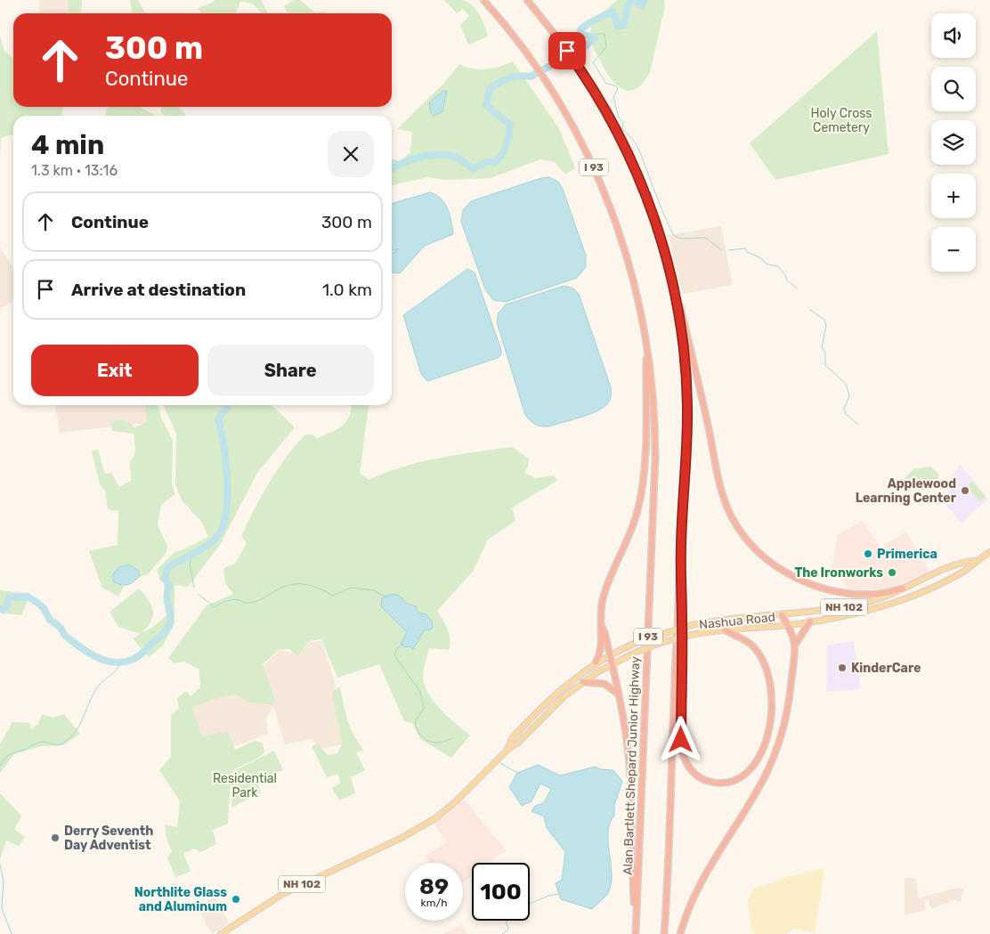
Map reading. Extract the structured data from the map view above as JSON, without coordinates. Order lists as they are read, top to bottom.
{
  "streets": {
    "highway": ["I 93", "Alan Bartlett Shepard Junior Highway"],
    "main road": ["NH 102", "Nashua Road"]
  },
  "parks": ["Holy Cross Cemetery", "Residential Park"],
  "places": [
    "Applewood Learning Center",
    "Primerica",
    "The Ironworks",
    "KinderCare",
    "Derry Seventh Day Adventist",
    "Northlite Glass and Aluminum"
  ],
  "page": {
    "map_buttons": ["+", "−"],
    "turn": ["300 m", "Continue"],
    "heading": ["4 min", "1.3 km · 13:16"],
    "list": [
      {
        "name": "Continue",
        "value": "300 m"
      },
      {
        "name": "Arrive at destination",
        "value": "1.0 km"
      }
    ],
    "buttons": ["Exit", "Share"],
    "speed": "89 km/h",
    "limit": "100"
  }
}
